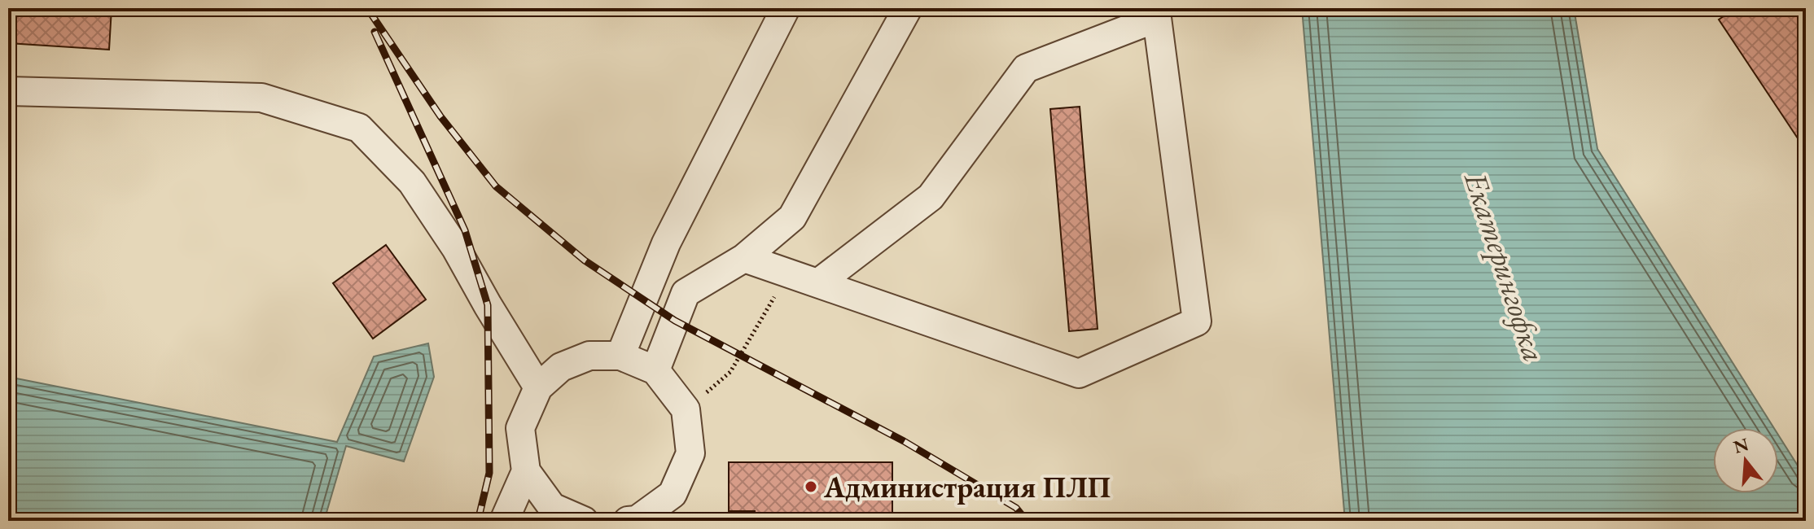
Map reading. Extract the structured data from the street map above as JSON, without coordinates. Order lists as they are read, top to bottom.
{
  "water": ["Екатерингофка"],
  "places": ["Администрация ПЛП"],
  "north": "top"
}
